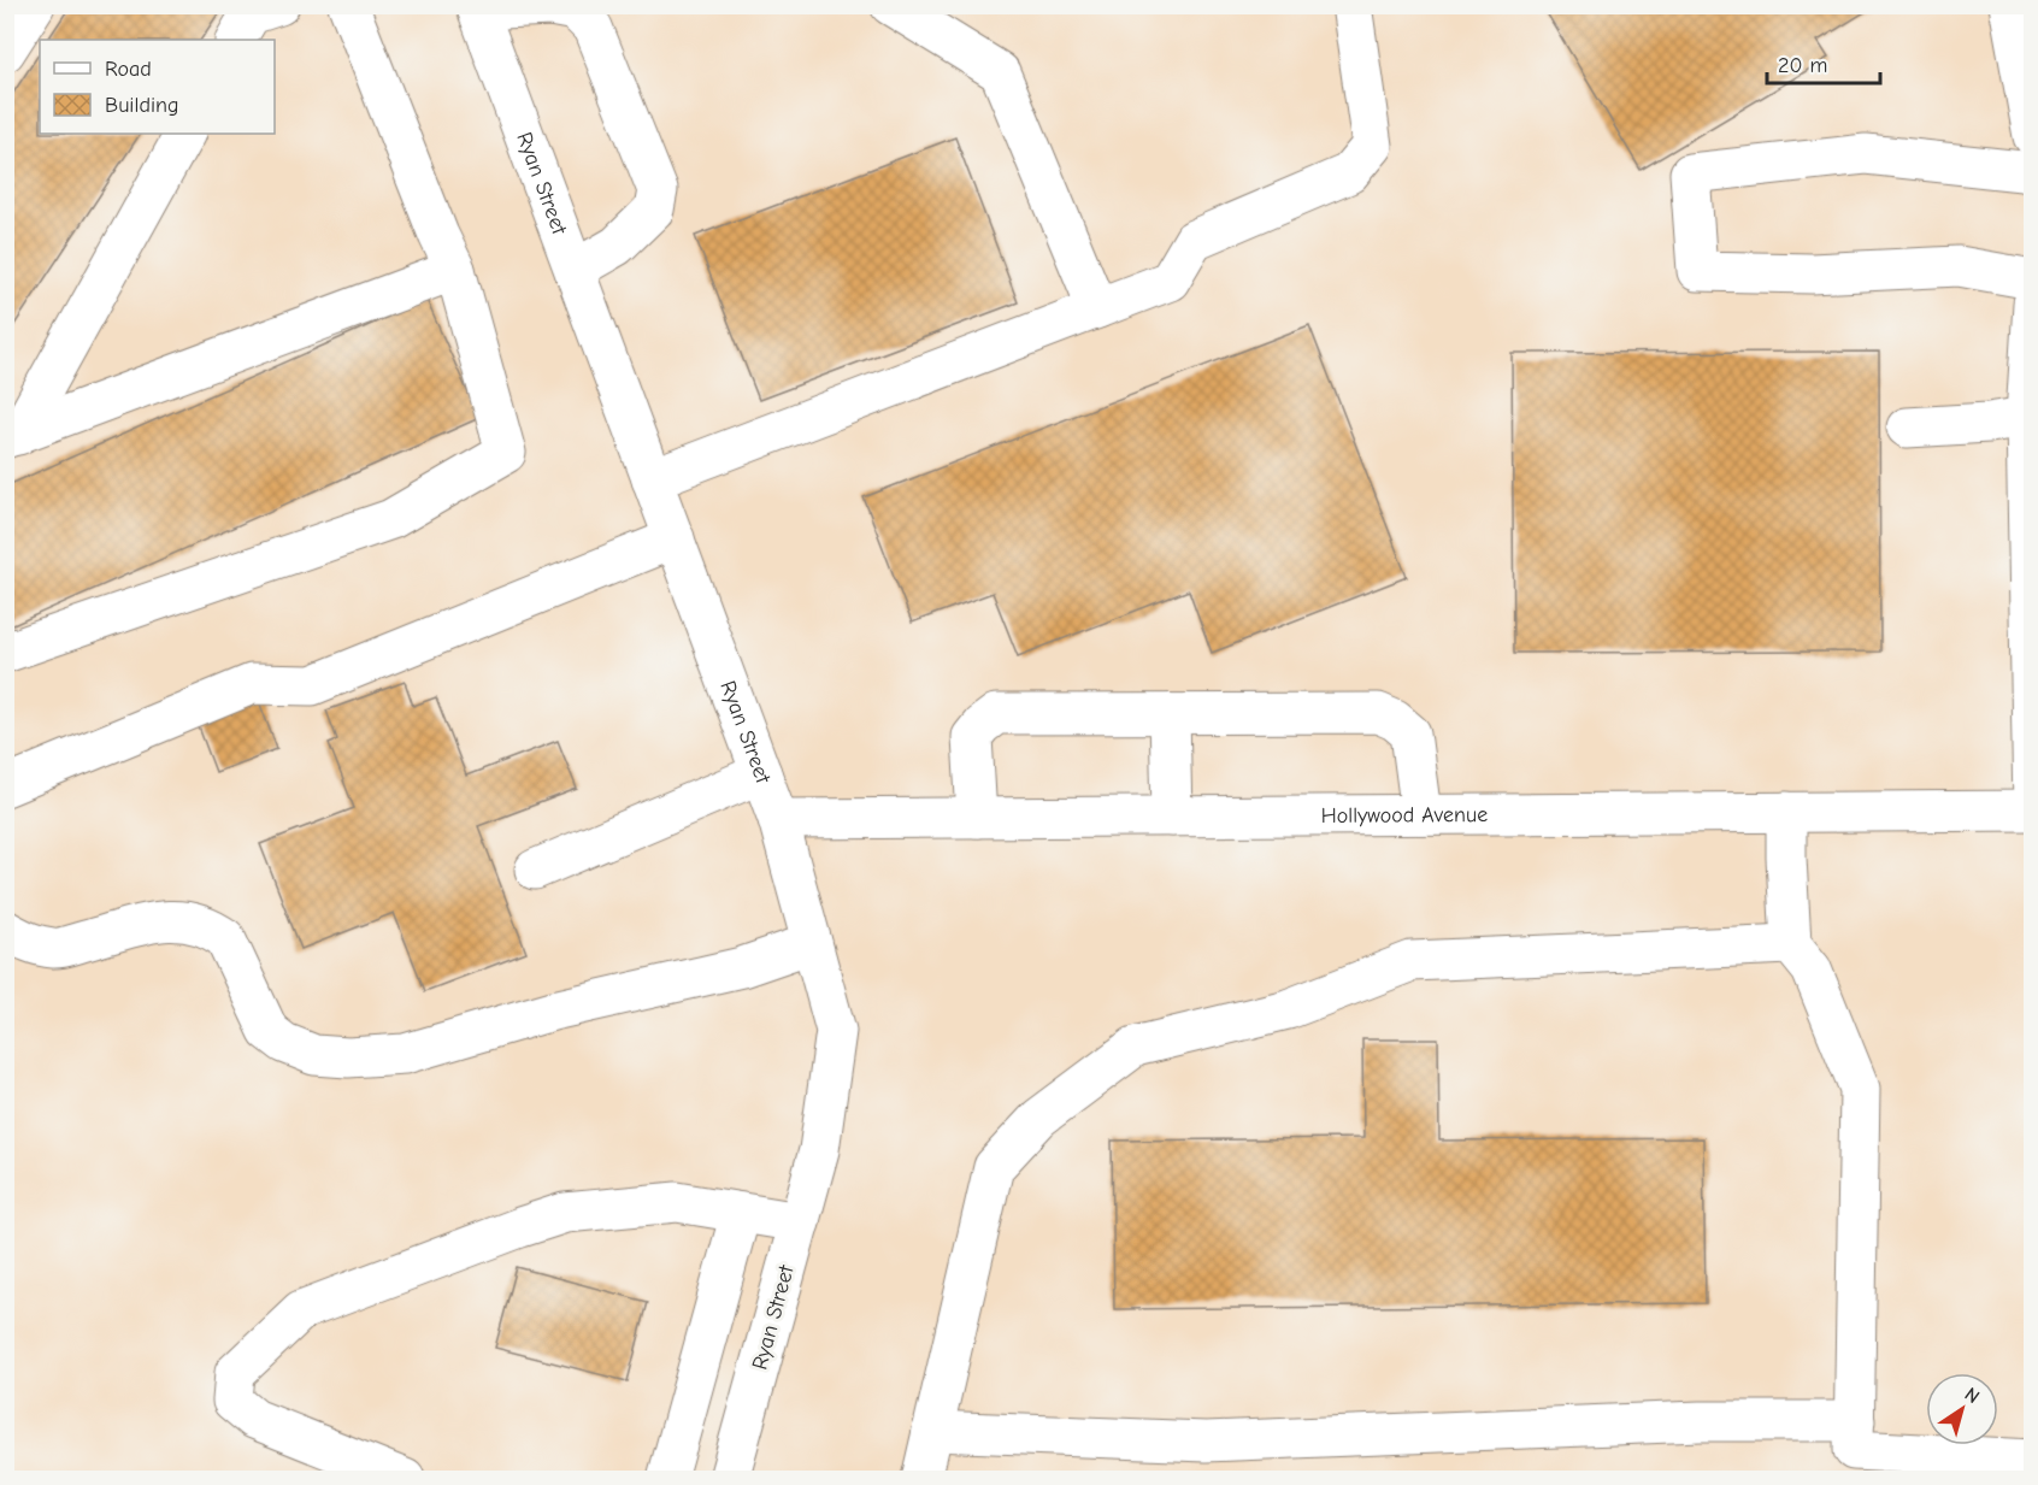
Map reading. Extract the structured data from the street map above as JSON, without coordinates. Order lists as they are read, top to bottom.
{
  "streets": {
    "street": ["Ryan Street", "Hollywood Avenue"]
  },
  "crossings": [
    ["Ryan Street", "Hollywood Avenue"]
  ],
  "legend": ["Road", "Building"],
  "scale_bar": "20 m",
  "north": "top right"
}
